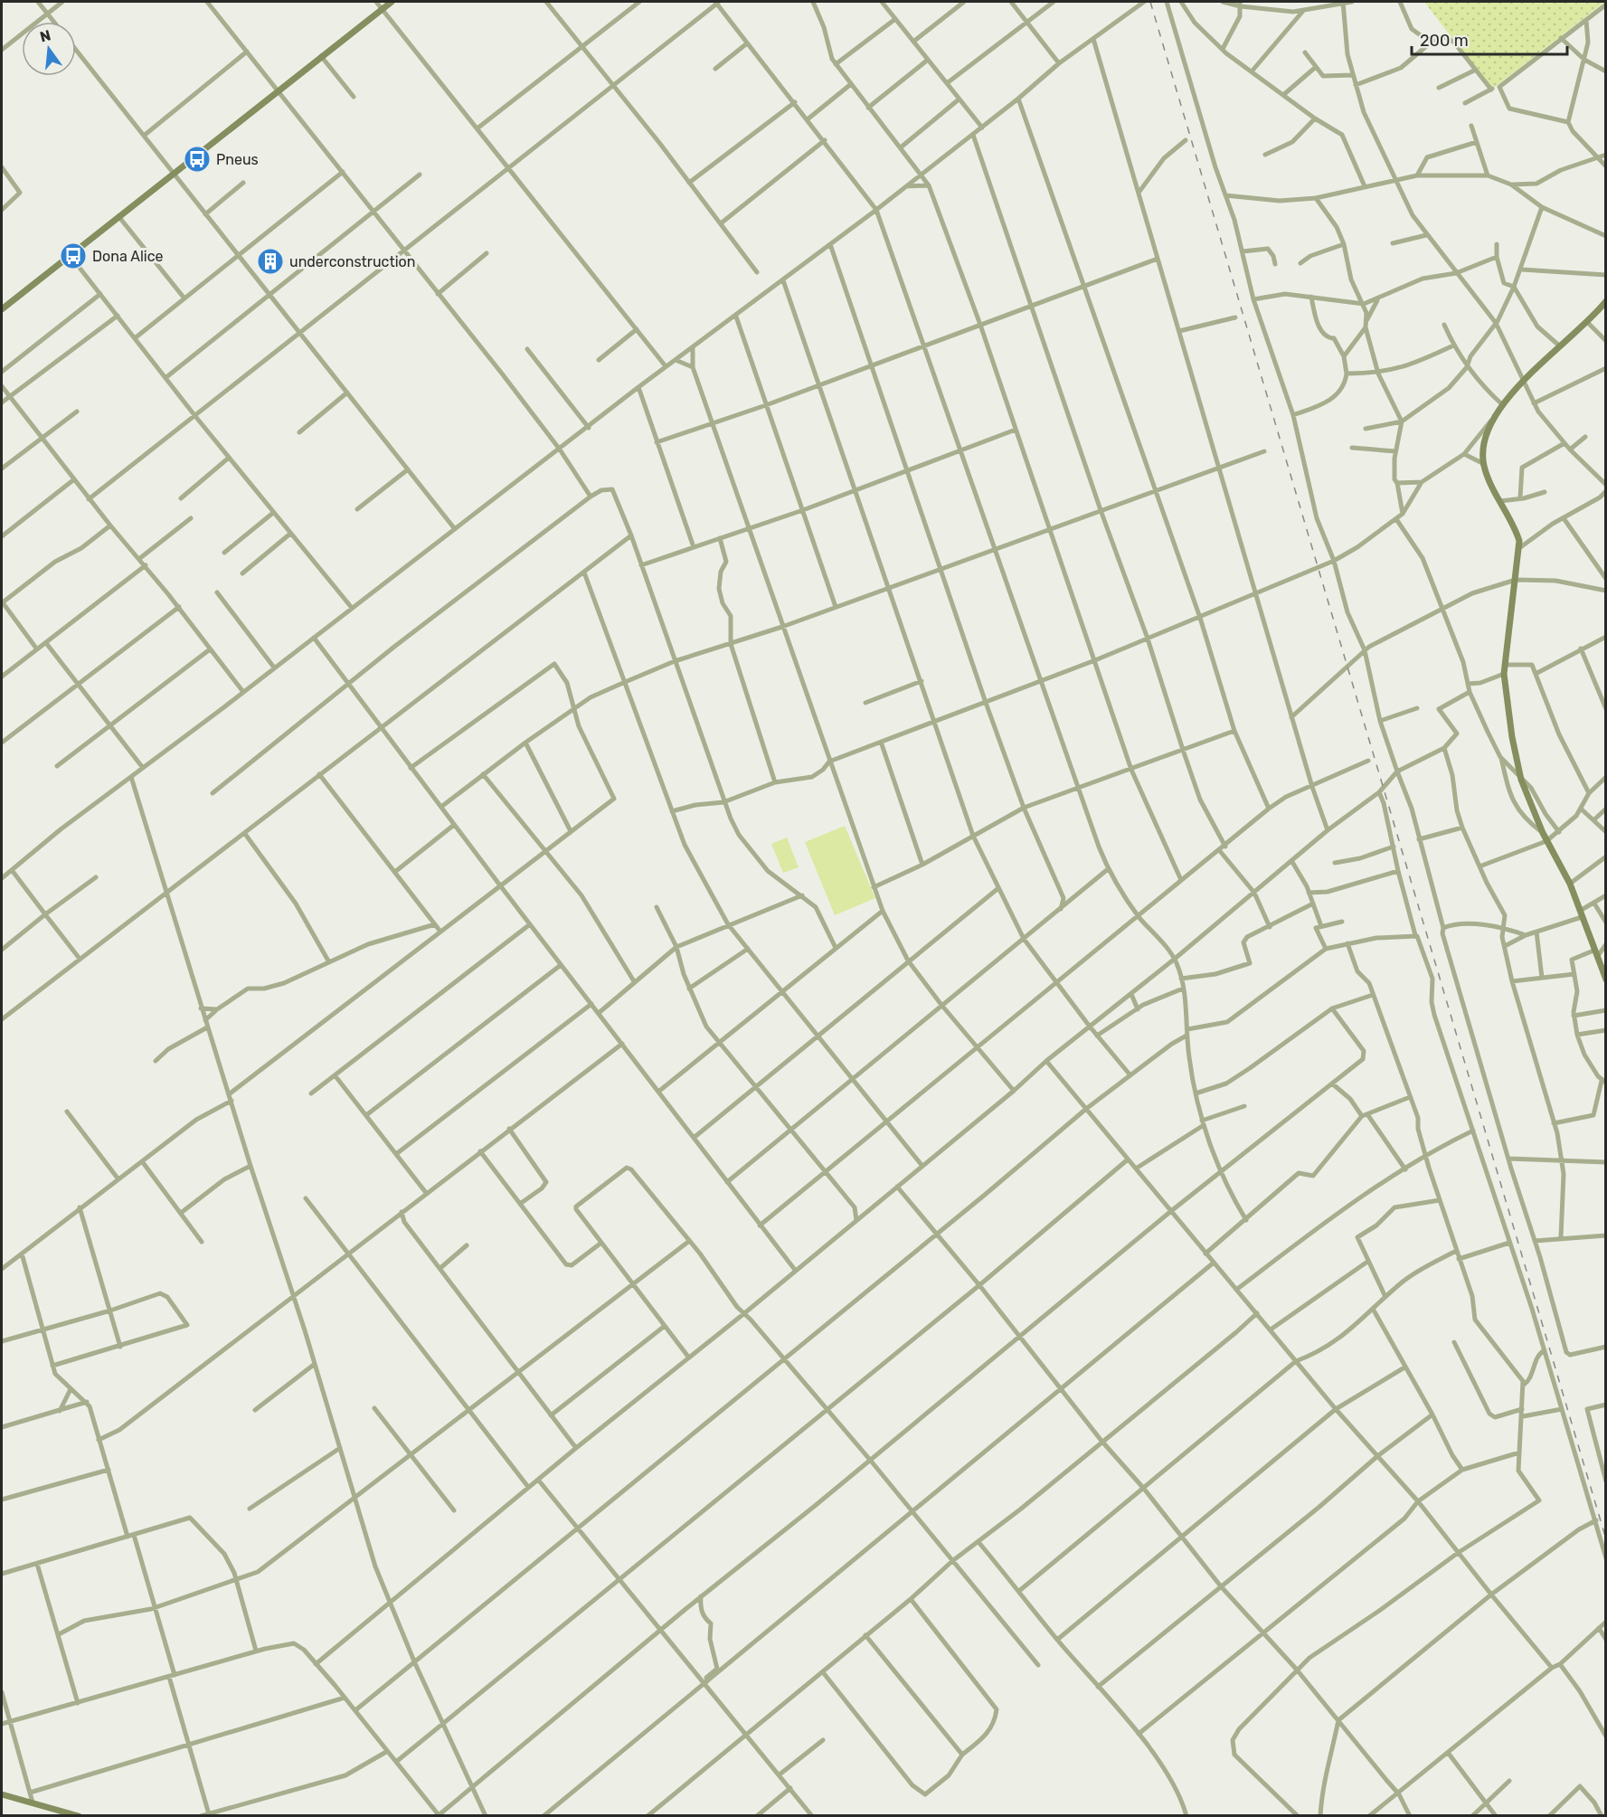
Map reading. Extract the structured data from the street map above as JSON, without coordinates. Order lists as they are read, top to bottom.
{
  "places": {
    "bus stop": ["Pneus", "Dona Alice"],
    "building": ["underconstruction"]
  },
  "scale_bar": "200 m",
  "north": "top"
}
